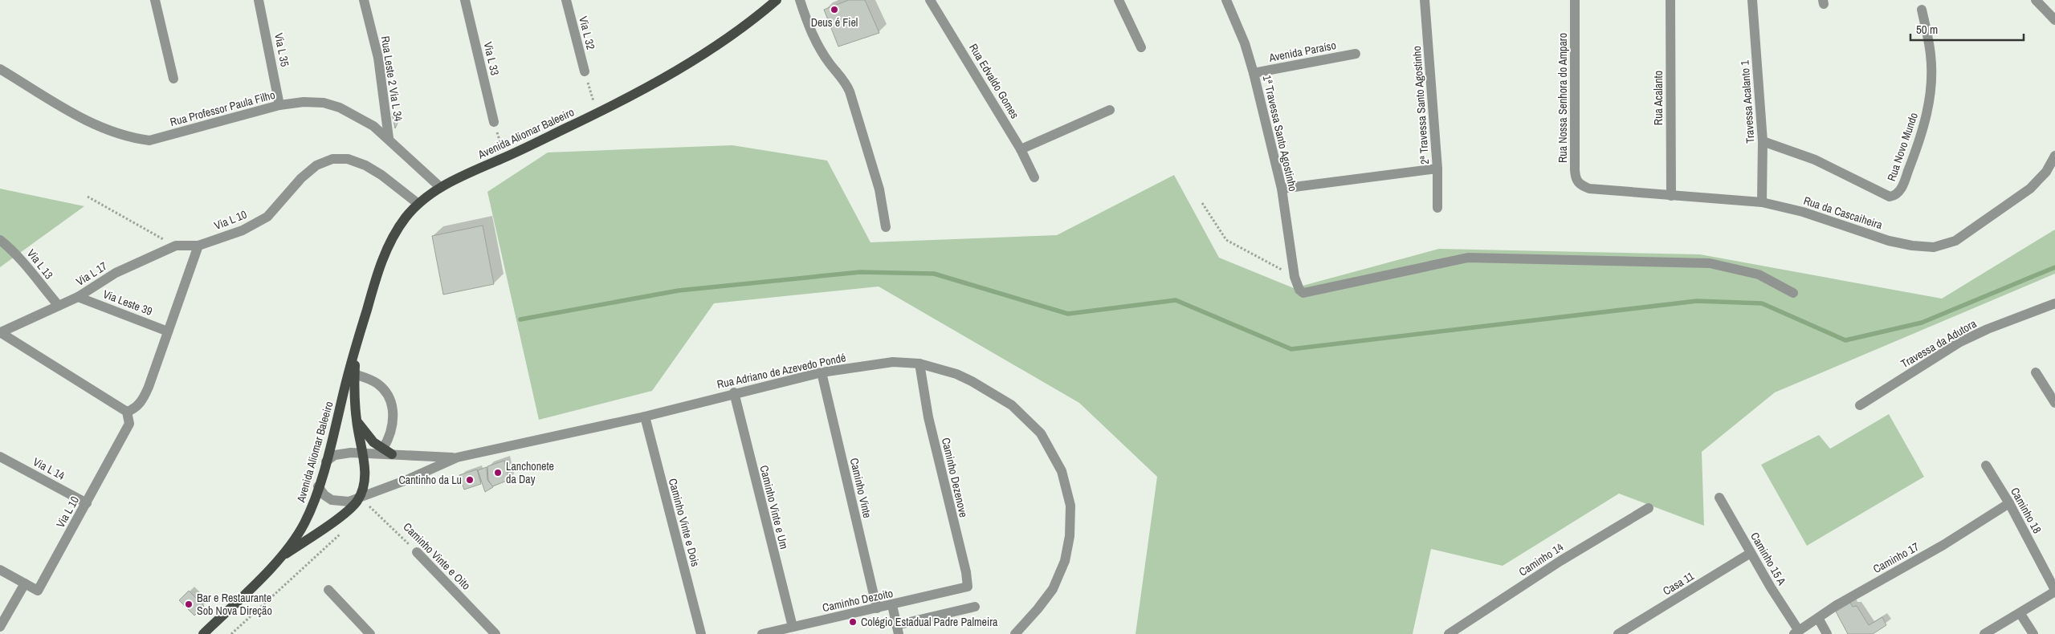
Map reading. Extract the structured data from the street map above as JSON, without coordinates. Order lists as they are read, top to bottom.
{
  "streets": {
    "main road": ["Avenida Aliomar Baleeiro"],
    "street": [
      "Via L 32",
      "Via L 35",
      "Avenida Paraíso",
      "Via L 33",
      "Rua Leste 2 Via L 34",
      "Rua Edvaldo Gomes",
      "Rua Nossa Senhora do Amparo",
      "Rua Acalanto",
      "Travessa Acalanto 1",
      "2ª Travessa Santo Agostinho",
      "Rua Professor Paula Filho",
      "1ª Travessa Santo Agostinho",
      "Rua Novo Mundo",
      "Rua da Cascaiheira",
      "Via L 10",
      "Via L 13",
      "Via L 17",
      "Via Leste 39",
      "Travessa da Adutora",
      "Rua Adriano de Azevedo Pondé",
      "Via L 14",
      "Caminho Dezenove",
      "Caminho Vinte",
      "Caminho Vinte e Um",
      "Caminho 18",
      "Caminho Vinte e Dois",
      "Caminho Vinte e Oito",
      "Caminho 17",
      "Caminho 15 A",
      "Caminho 14",
      "Casa 11",
      "Caminho Dezoito"
    ]
  },
  "crossings": [
    ["Via L 35", "Rua Professor Paula Filho"],
    ["Avenida Paraíso", "1ª Travessa Santo Agostinho"],
    ["Rua Leste 2 Via L 34", "Rua Professor Paula Filho"],
    ["Rua Nossa Senhora do Amparo", "Rua da Cascaiheira"],
    ["Rua Acalanto", "Rua da Cascaiheira"],
    ["Travessa Acalanto 1", "Rua Novo Mundo"],
    ["Travessa Acalanto 1", "Rua da Cascaiheira"],
    ["Rua Professor Paula Filho", "Avenida Aliomar Baleeiro"],
    ["Avenida Aliomar Baleeiro", "Via L 10"],
    ["Avenida Aliomar Baleeiro", "Rua Adriano de Azevedo Pondé"],
    ["Avenida Aliomar Baleeiro", "Caminho Vinte e Oito"],
    ["Via L 10", "Via L 17"],
    ["Via L 10", "Via L 14"],
    ["Via L 13", "Via L 17"],
    ["Via L 17", "Via Leste 39"],
    ["Rua Adriano de Azevedo Pondé", "Caminho Dezenove"],
    ["Rua Adriano de Azevedo Pondé", "Caminho Vinte"],
    ["Rua Adriano de Azevedo Pondé", "Caminho Vinte e Um"],
    ["Rua Adriano de Azevedo Pondé", "Caminho Vinte e Dois"],
    ["Rua Adriano de Azevedo Pondé", "Caminho Vinte e Oito"],
    ["Caminho Dezenove", "Caminho Dezoito"],
    ["Caminho Vinte", "Caminho Dezoito"],
    ["Caminho Vinte e Um", "Caminho Dezoito"],
    ["Caminho 18", "Caminho 17"],
    ["Caminho 17", "Caminho 15 A"],
    ["Caminho 15 A", "Casa 11"]
  ],
  "places": [
    "Deus é Fiel",
    "Lanchonete da Day",
    "Cantinho da Lu",
    "Bar e Restaurante Sob Nova Direção",
    "Colégio Estadual Padre Palmeira"
  ],
  "scale_bar": "50 m"
}
